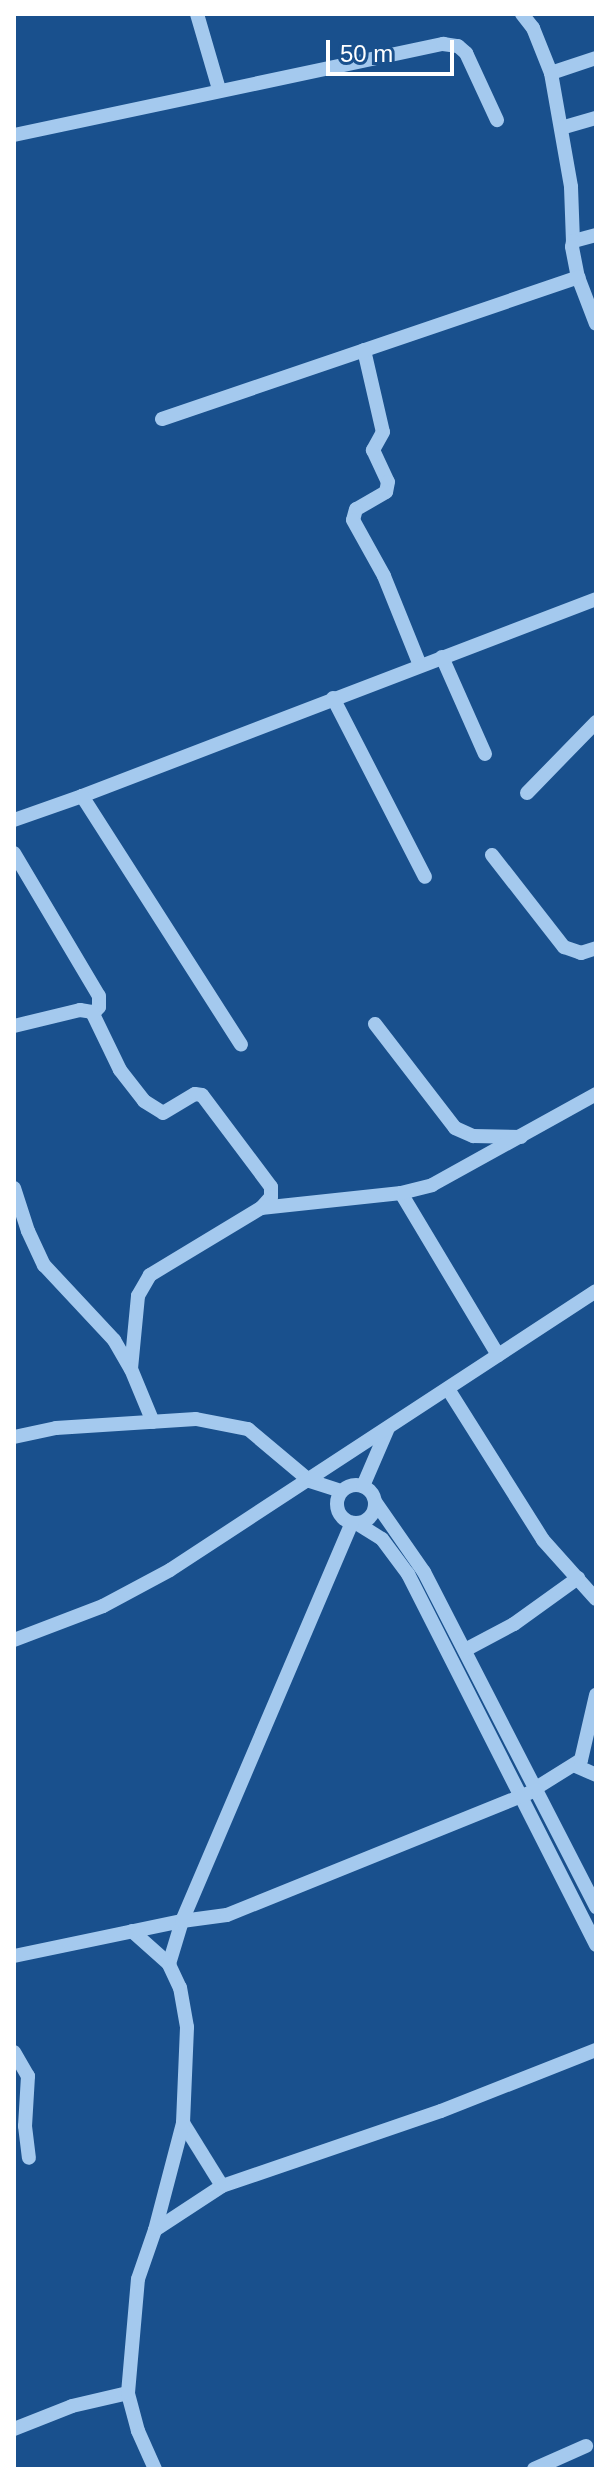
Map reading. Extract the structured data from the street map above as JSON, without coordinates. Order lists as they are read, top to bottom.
{
  "scale_bar": "50 m"
}
